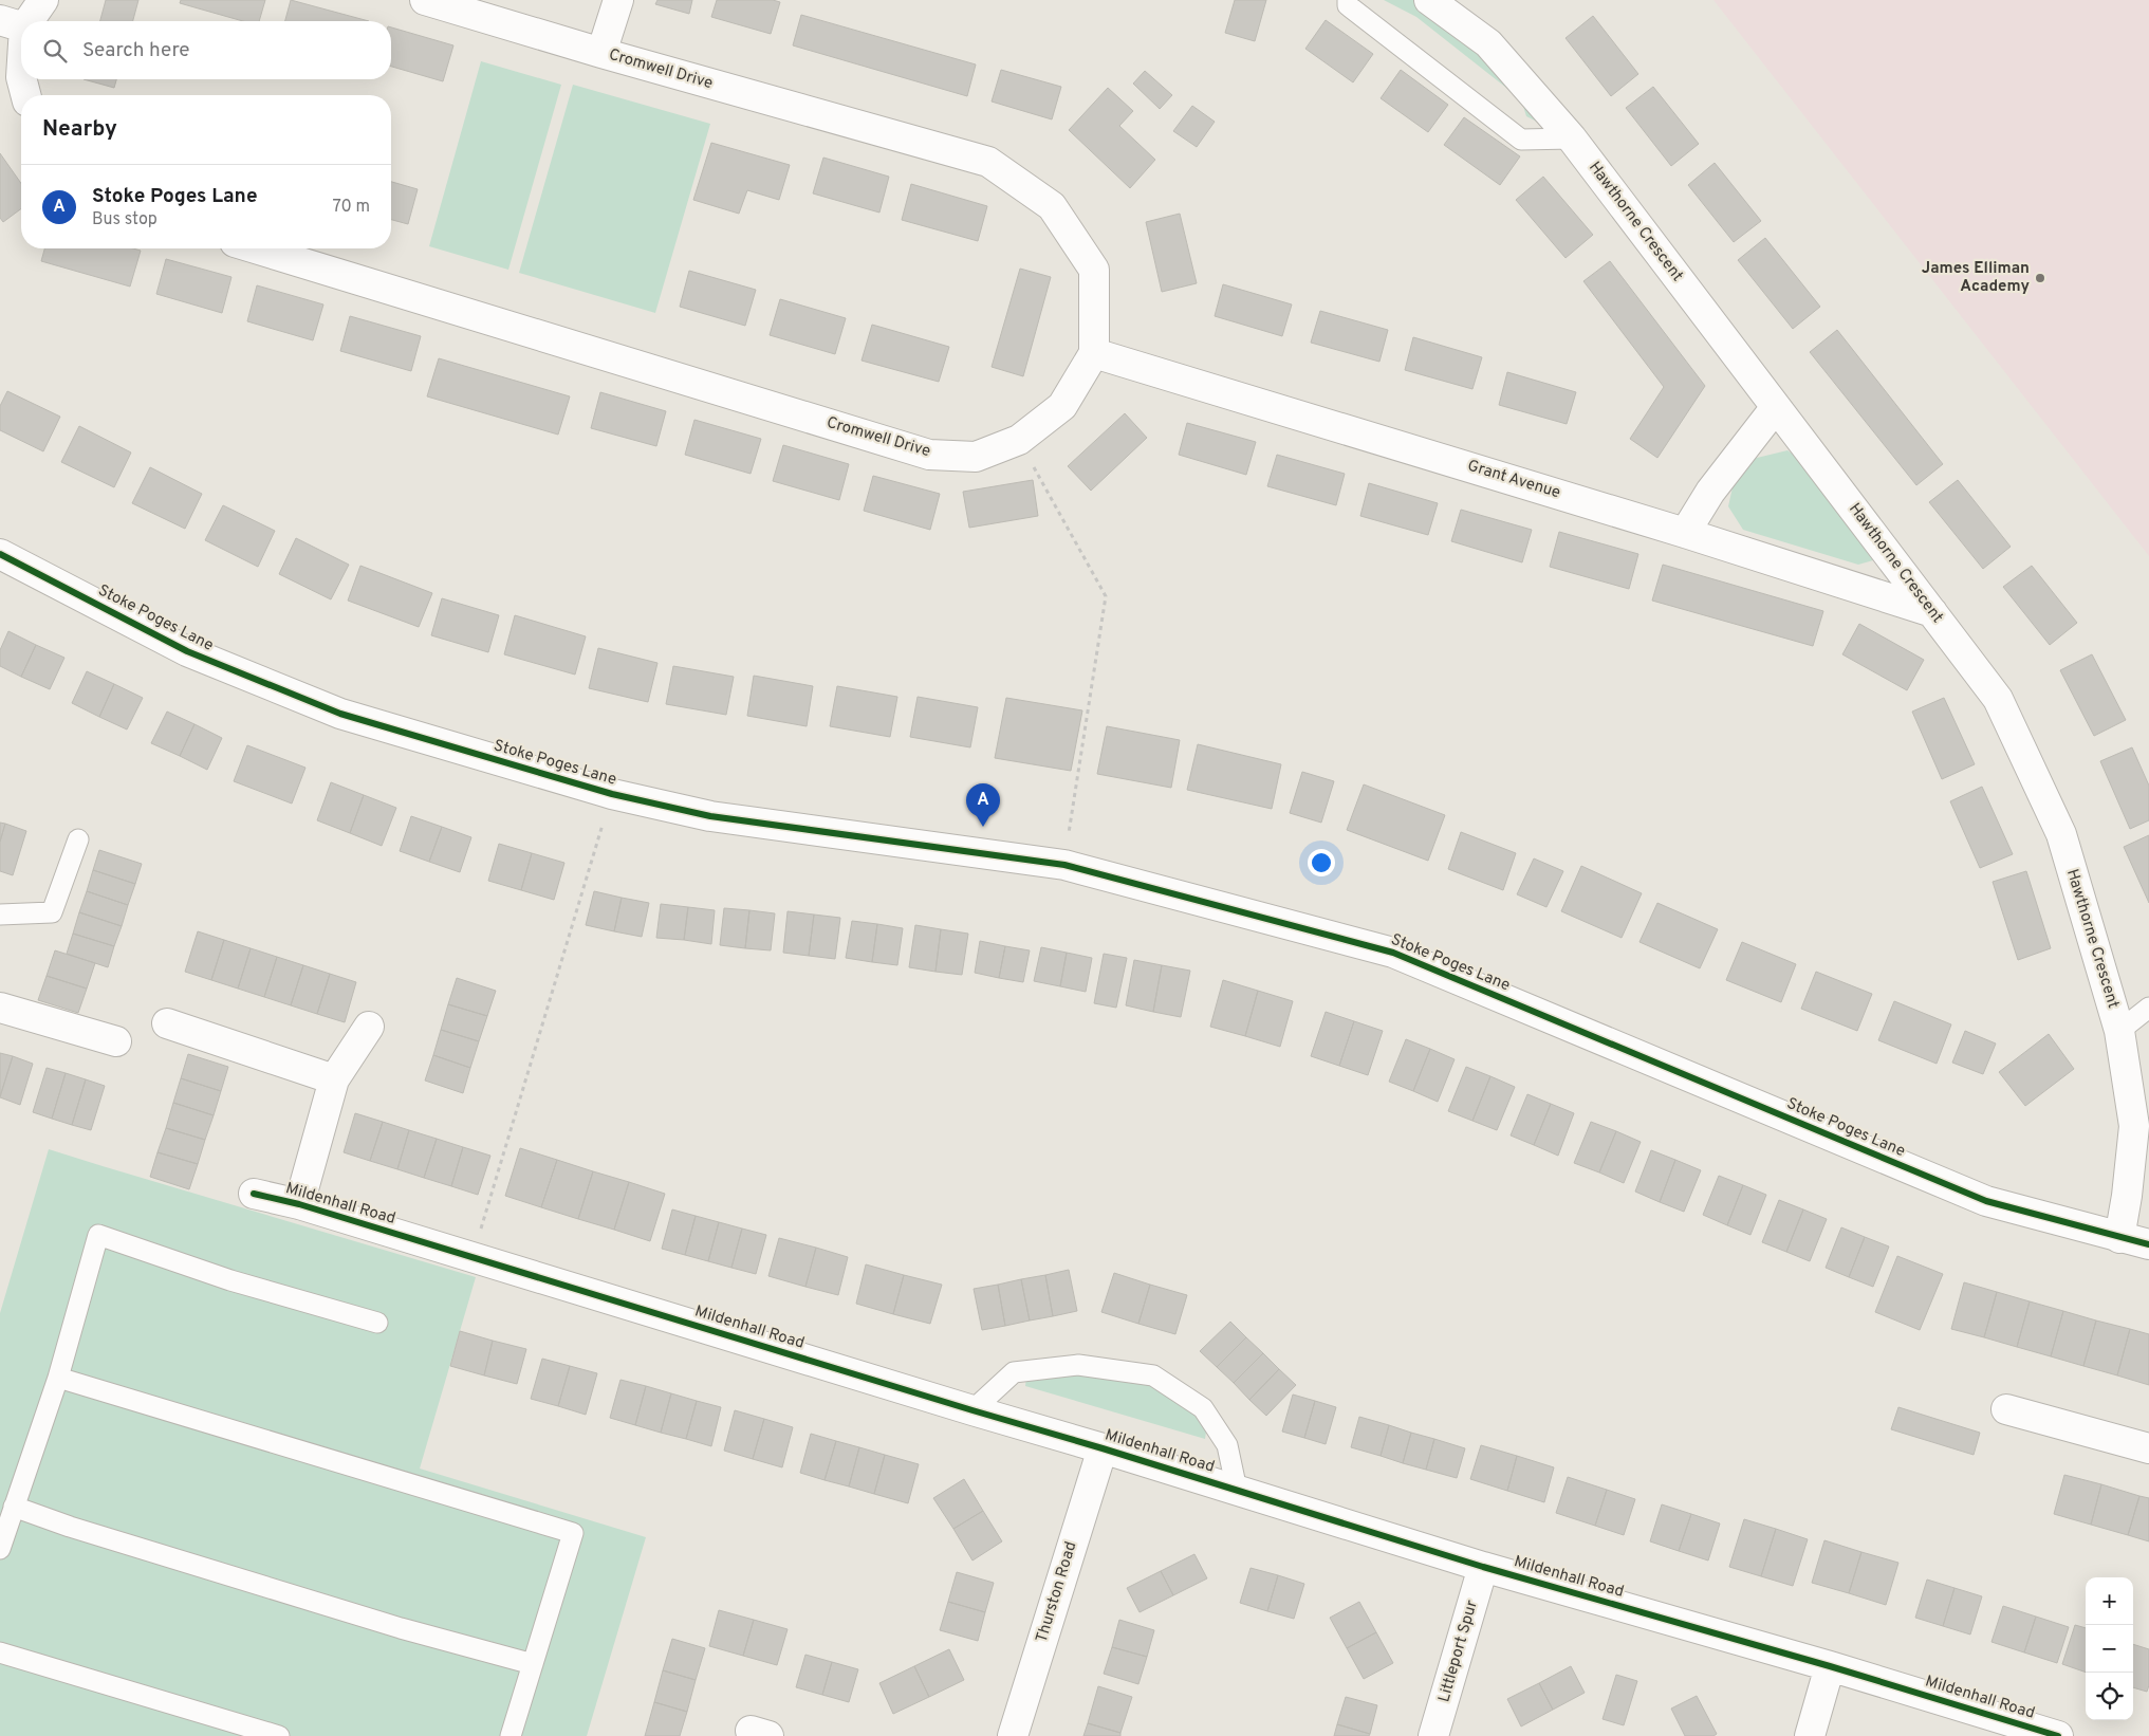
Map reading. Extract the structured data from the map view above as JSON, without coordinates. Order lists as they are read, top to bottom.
{
  "streets": {
    "street": [
      "Cromwell Drive",
      "Hawthorne Crescent",
      "Grant Avenue",
      "Stoke Poges Lane",
      "Mildenhall Road",
      "Thurston Road",
      "Littleport Spur"
    ]
  },
  "crossings": [
    ["Cromwell Drive", "Grant Avenue"],
    ["Hawthorne Crescent", "Grant Avenue"],
    ["Hawthorne Crescent", "Stoke Poges Lane"],
    ["Mildenhall Road", "Thurston Road"],
    ["Mildenhall Road", "Littleport Spur"]
  ],
  "places": ["James Elliman Academy"],
  "page": {
    "search": "Search here",
    "heading": "Nearby",
    "list": [
      {
        "mark": "A",
        "name": "Stoke Poges Lane",
        "note": "Bus stop",
        "value": "70 m"
      }
    ],
    "pins": "A",
    "map_buttons": ["+", "−"]
  }
}
